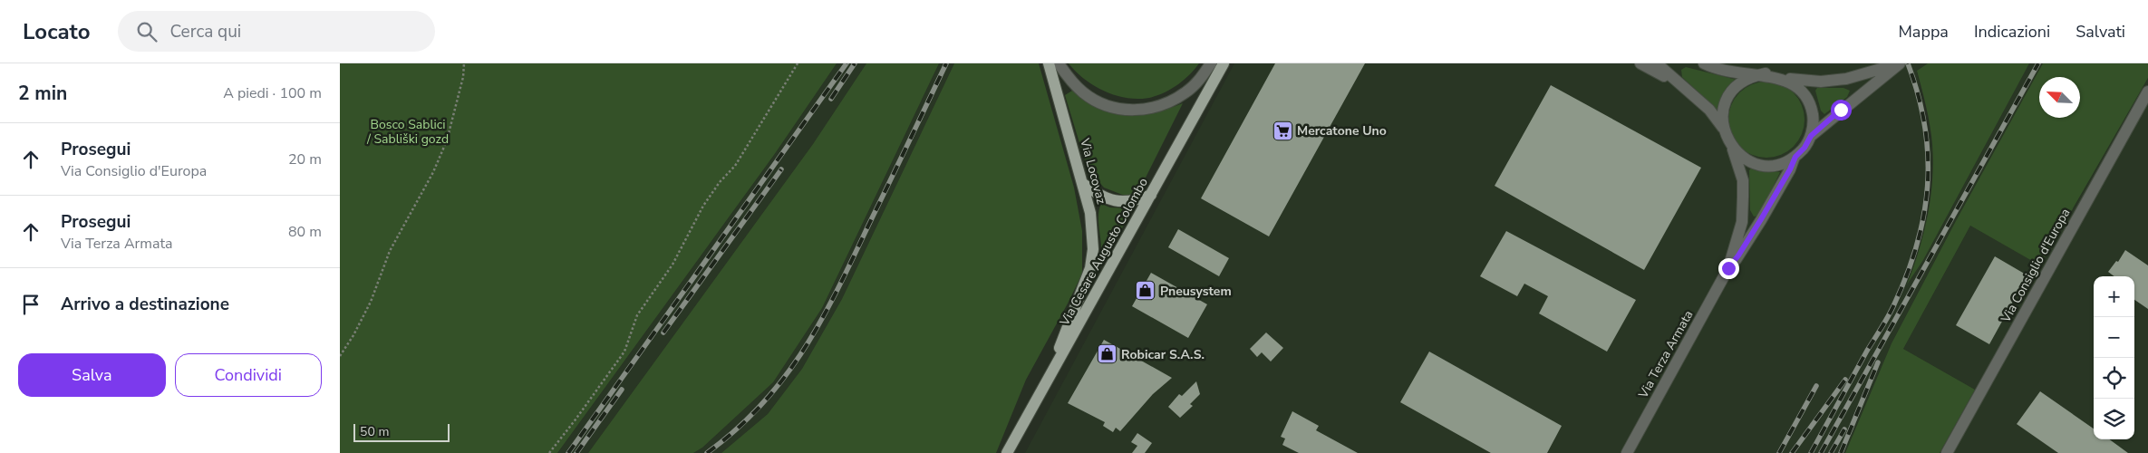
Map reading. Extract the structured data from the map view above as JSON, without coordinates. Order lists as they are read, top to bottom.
{
  "streets": {
    "main road": ["Via Locovaz", "Via Cesare Augusto Colombo"],
    "street": ["Via Consiglio d'Europa", "Via Terza Armata"]
  },
  "crossings": [
    ["Via Locovaz", "Via Cesare Augusto Colombo"]
  ],
  "parks": ["Bosco Sablici / Sabliški gozd"],
  "places": {
    "supermarket": ["Mercatone Uno"],
    "shop": ["Pneusystem", "Robicar S.A.S."]
  },
  "scale_bar": "50 m",
  "north": "top left",
  "page": {
    "header": "Locato",
    "search": "Cerca qui",
    "nav": ["Mappa", "Indicazioni", "Salvati"],
    "heading": ["2 min", "A piedi · 100 m"],
    "list": [
      ["Prosegui", "Via Consiglio d'Europa", "20 m"],
      ["Prosegui", "Via Terza Armata", "80 m"],
      "Arrivo a destinazione"
    ],
    "map_buttons": ["+", "−"],
    "buttons": ["Salva", "Condividi"],
    "scale": "50 m"
  }
}
